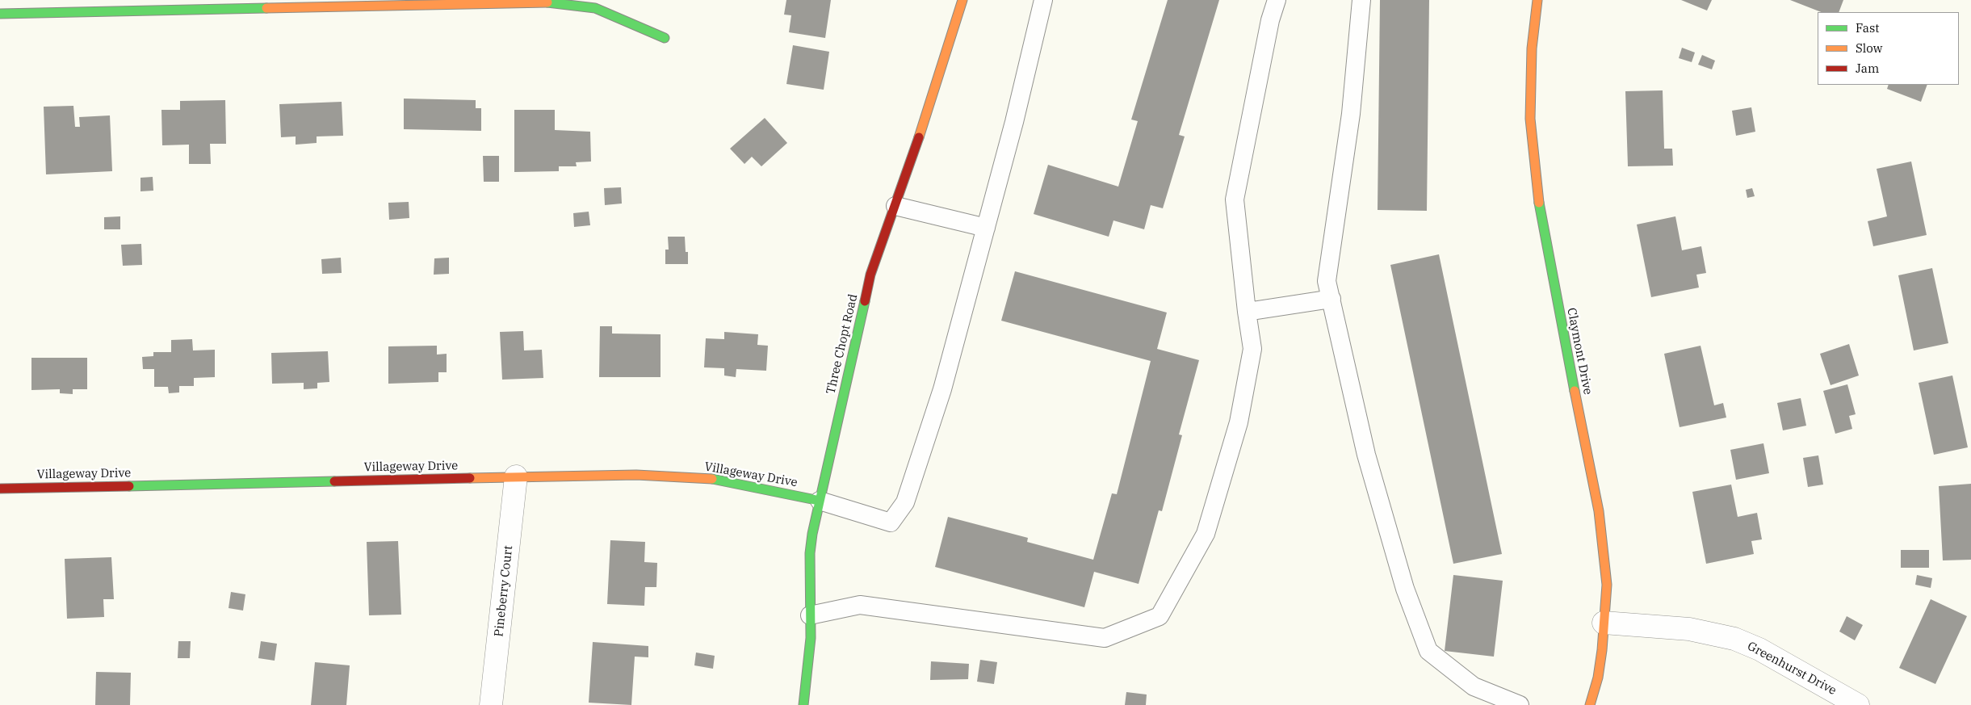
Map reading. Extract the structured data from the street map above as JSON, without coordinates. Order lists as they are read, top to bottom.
{
  "streets": {
    "street": [
      "Three Chopt Road",
      "Claymont Drive",
      "Villageway Drive",
      "Pineberry Court",
      "Greenhurst Drive"
    ]
  },
  "crossings": [
    ["Three Chopt Road", "Villageway Drive"],
    ["Claymont Drive", "Greenhurst Drive"],
    ["Villageway Drive", "Pineberry Court"]
  ],
  "legend": ["Fast", "Slow", "Jam"]
}
